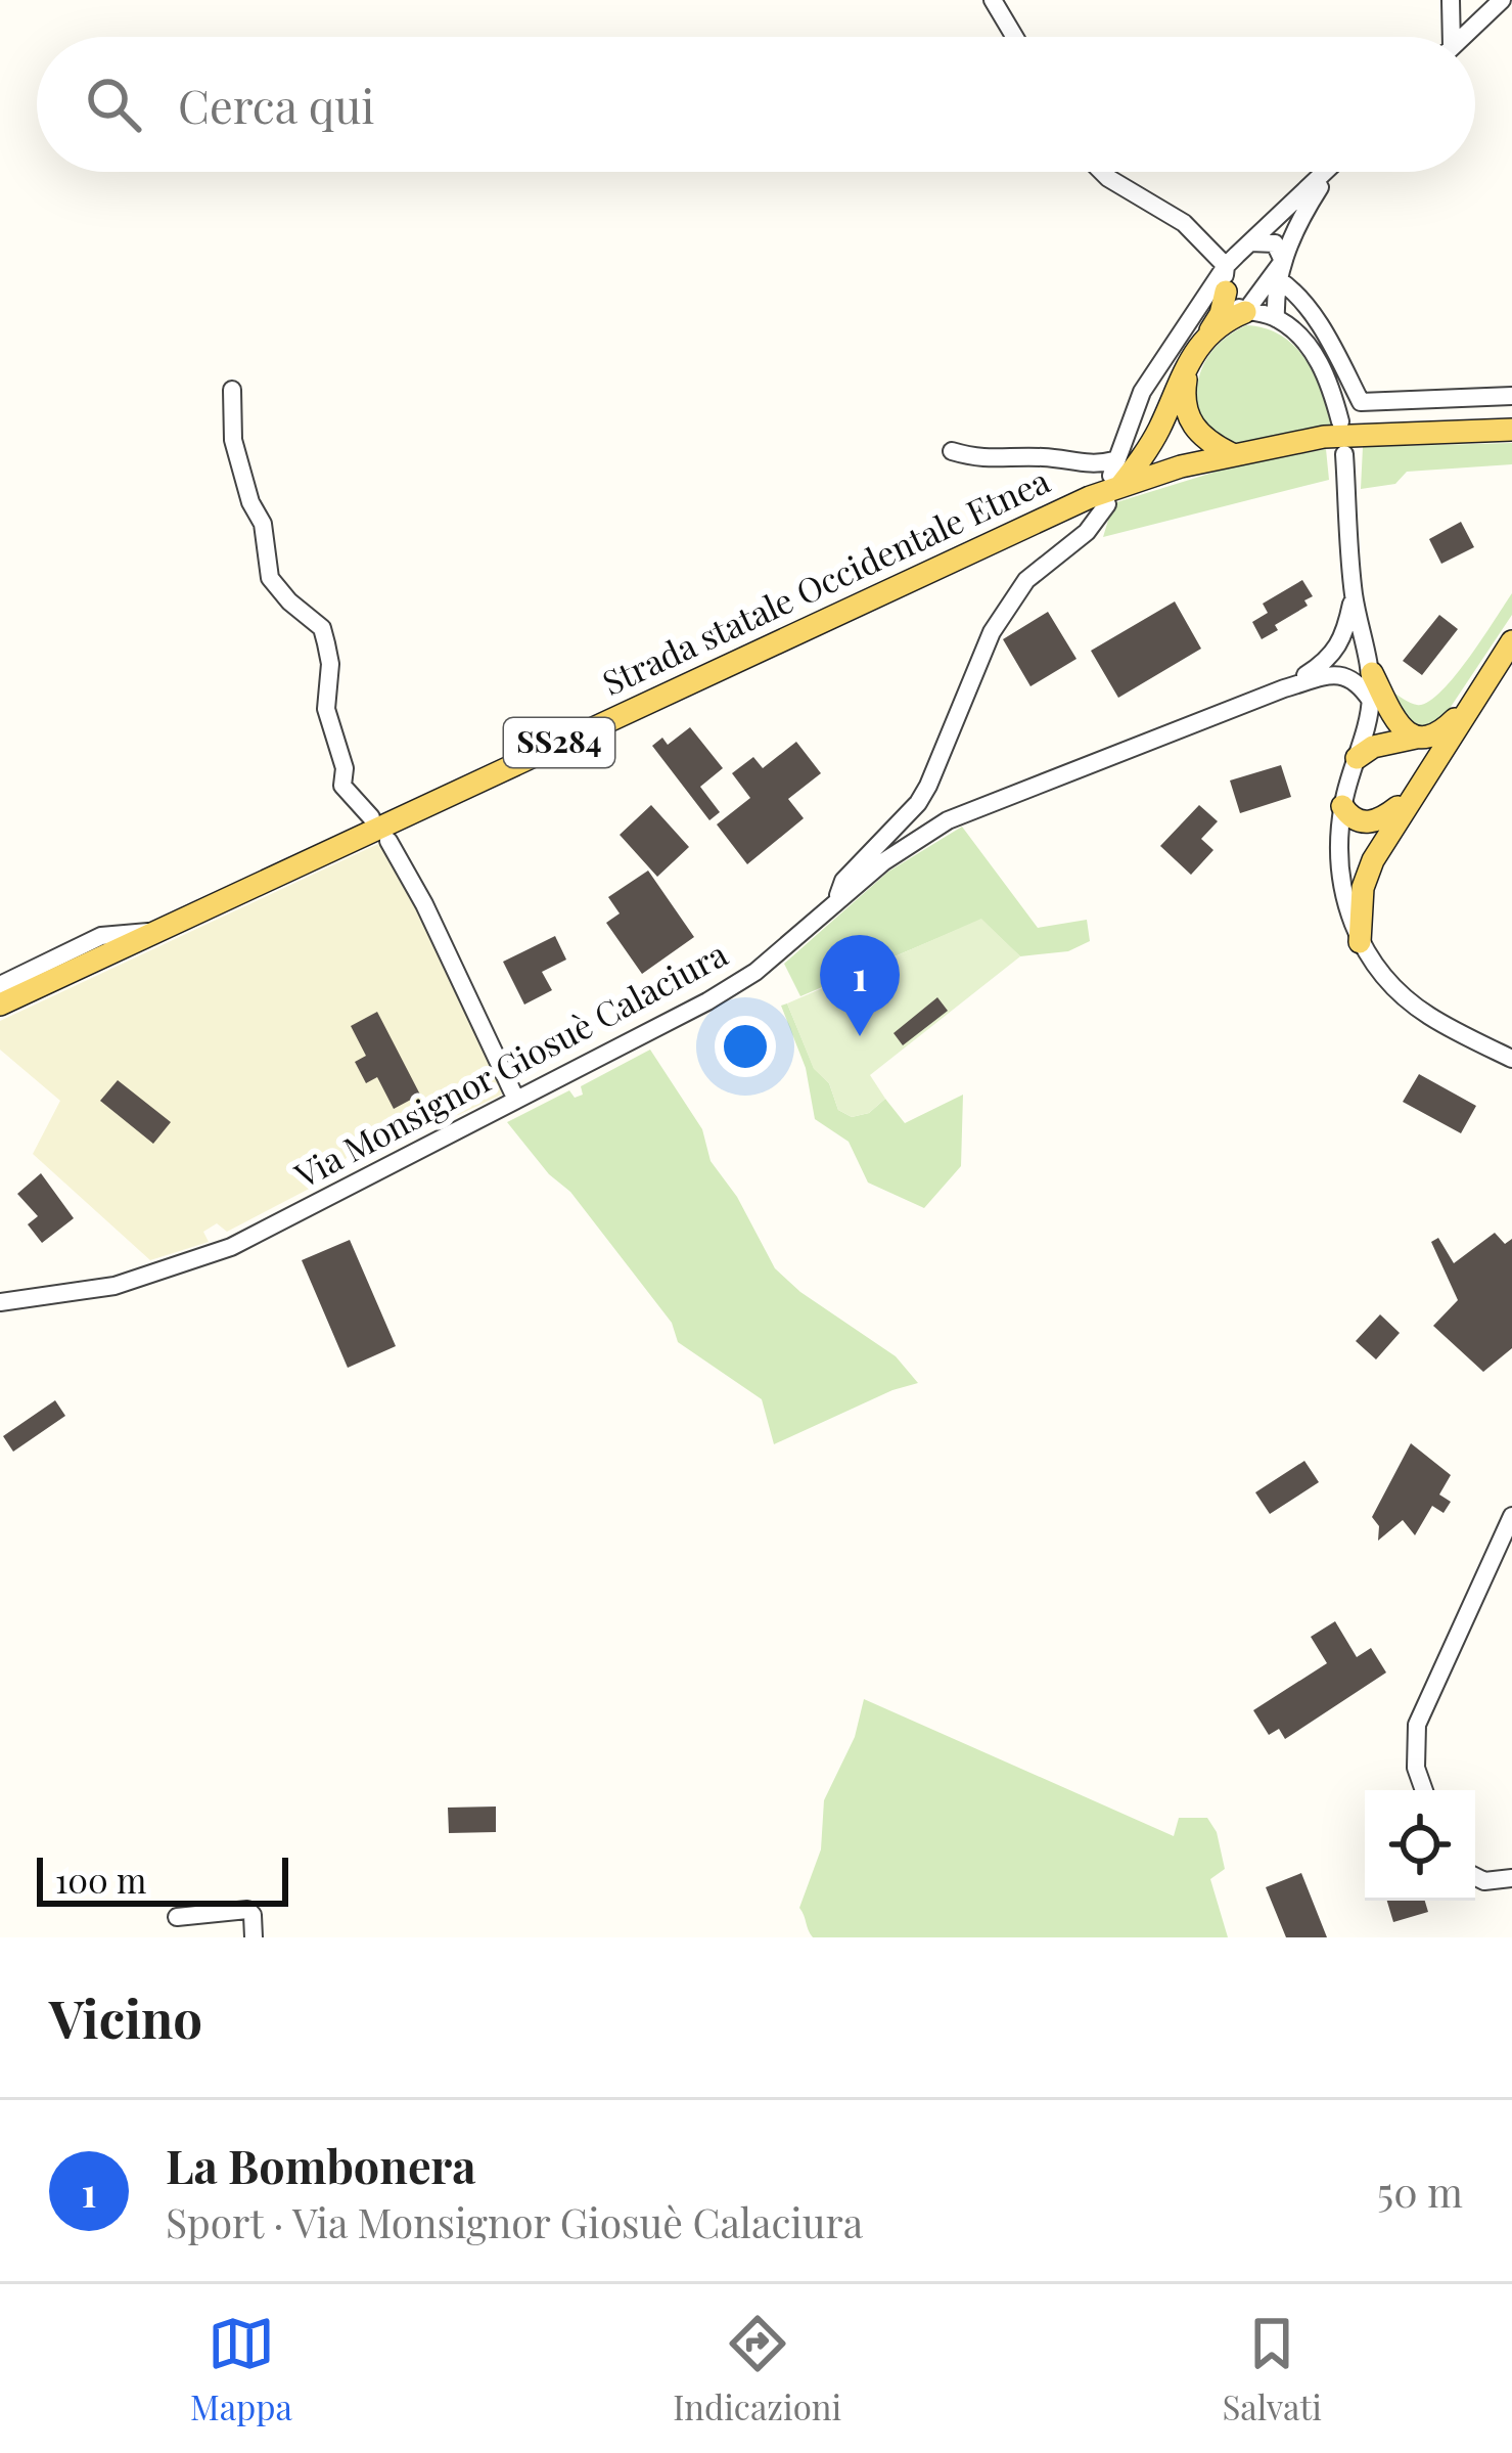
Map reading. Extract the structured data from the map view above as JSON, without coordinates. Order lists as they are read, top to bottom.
{
  "streets": {
    "main road": ["Strada statale Occidentale Etnea", "SS284"],
    "street": ["Via Monsignor Giosuè Calaciura"]
  },
  "scale_bar": "100 m",
  "page": {
    "search": "Cerca qui",
    "pins": "1",
    "scale": "100 m",
    "heading": "Vicino",
    "list": [
      {
        "mark": "1",
        "name": "La Bombonera",
        "note": "Sport · Via Monsignor Giosuè Calaciura",
        "value": "50 m"
      }
    ],
    "nav": ["Mappa", "Indicazioni", "Salvati"]
  }
}
